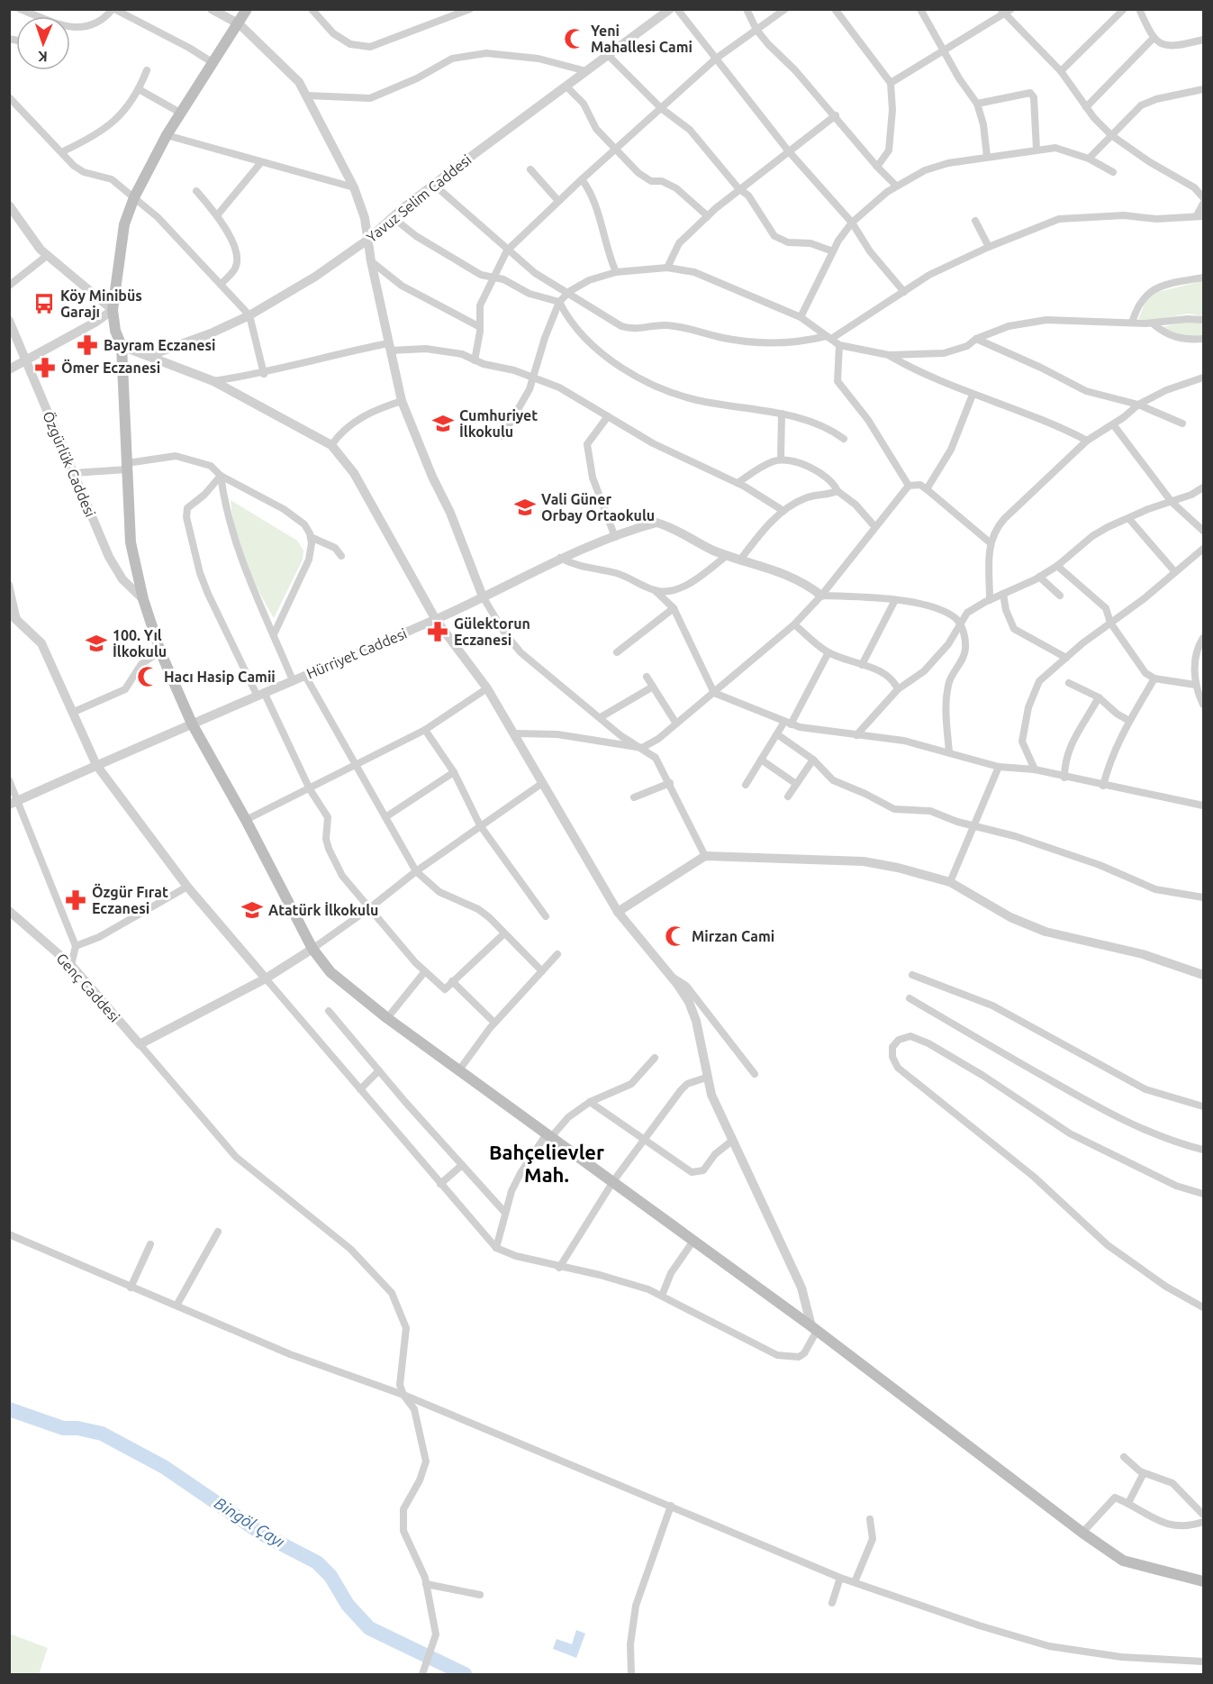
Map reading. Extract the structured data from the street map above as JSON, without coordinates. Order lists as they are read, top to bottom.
{
  "streets": {
    "street": [
      "Yavuz Selim Caddesi",
      "Özgürlük Caddesi",
      "Hürriyet Caddesi",
      "Genç Caddesi"
    ]
  },
  "districts": ["Bahçelievler Mah."],
  "water": ["Bingöl Çayı"],
  "places": {
    "mosque": ["Yeni Mahallesi Cami", "Hacı Hasip Camii", "Mirzan Cami"],
    "bus stop": ["Köy Minibüs Garajı"],
    "pharmacy": [
      "Bayram Eczanesi",
      "Ömer Eczanesi",
      "Gülektorun Eczanesi",
      "Özgür Fırat Eczanesi"
    ],
    "school or university": [
      "Cumhuriyet İlkokulu",
      "Vali Güner Orbay Ortaokulu",
      "100. Yıl İlkokulu",
      "Atatürk İlkokulu"
    ]
  },
  "north": "bottom"
}
